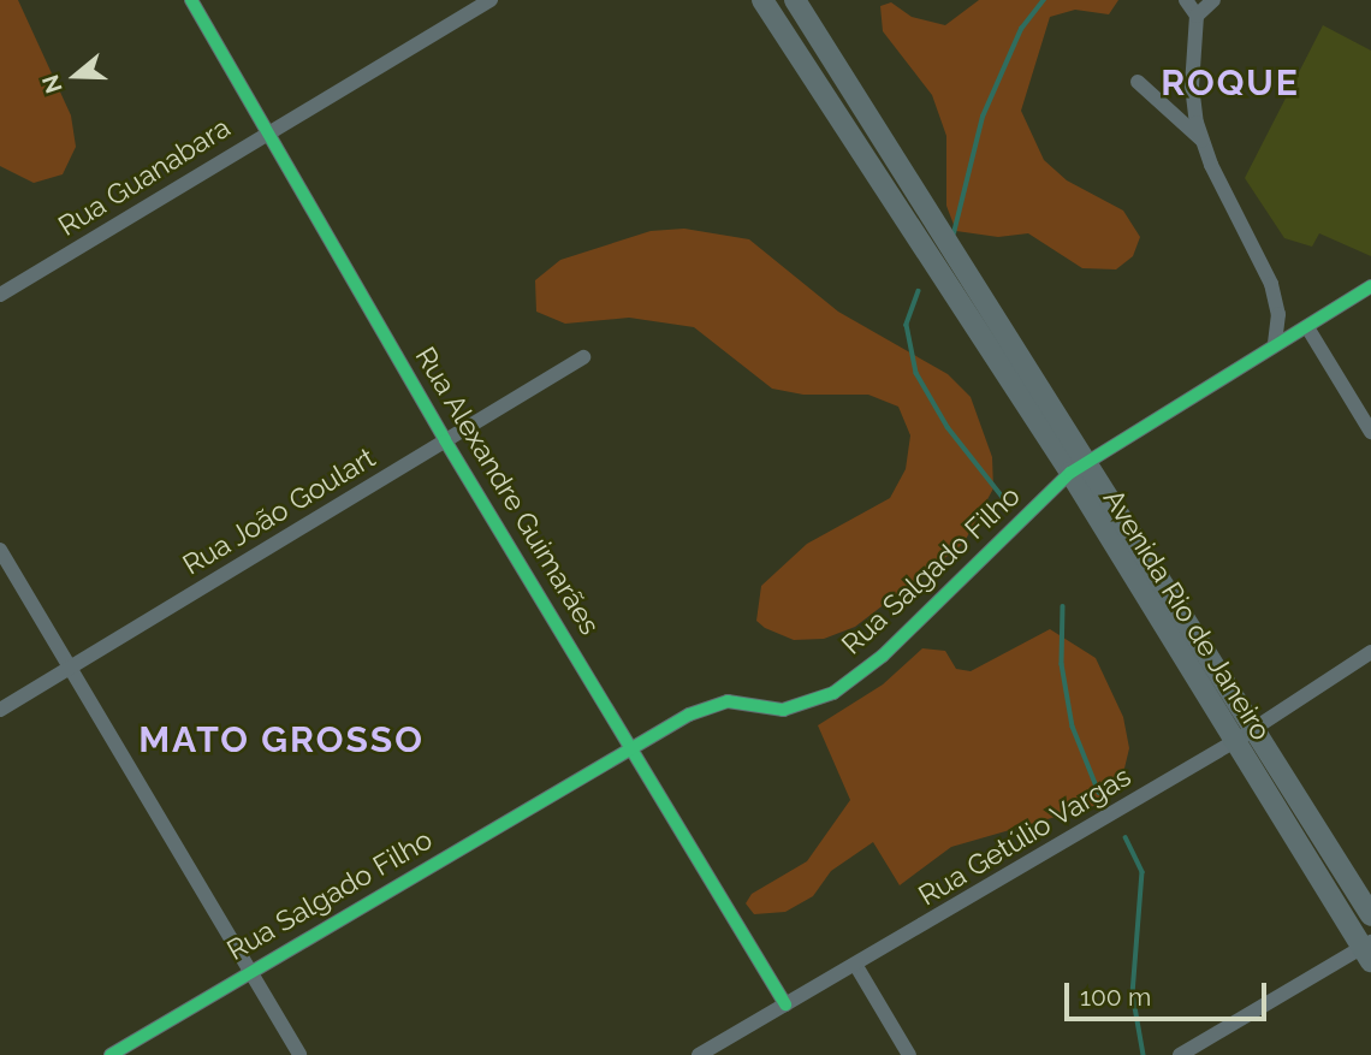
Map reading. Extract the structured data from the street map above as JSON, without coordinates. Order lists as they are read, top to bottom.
{
  "streets": {
    "main road": ["Avenida Rio de Janeiro"],
    "street": [
      "Rua Guanabara",
      "Rua Alexandre Guimarães",
      "Rua João Goulart",
      "Rua Salgado Filho",
      "Rua Getúlio Vargas"
    ]
  },
  "crossings": [
    ["Rua Guanabara", "Rua Alexandre Guimarães"],
    ["Rua Alexandre Guimarães", "Rua João Goulart"],
    ["Rua Alexandre Guimarães", "Rua Salgado Filho"],
    ["Rua Alexandre Guimarães", "Rua Getúlio Vargas"],
    ["Rua Salgado Filho", "Avenida Rio de Janeiro"],
    ["Avenida Rio de Janeiro", "Rua Getúlio Vargas"]
  ],
  "districts": ["ROQUE", "MATO GROSSO"],
  "scale_bar": "100 m",
  "north": "left"
}
